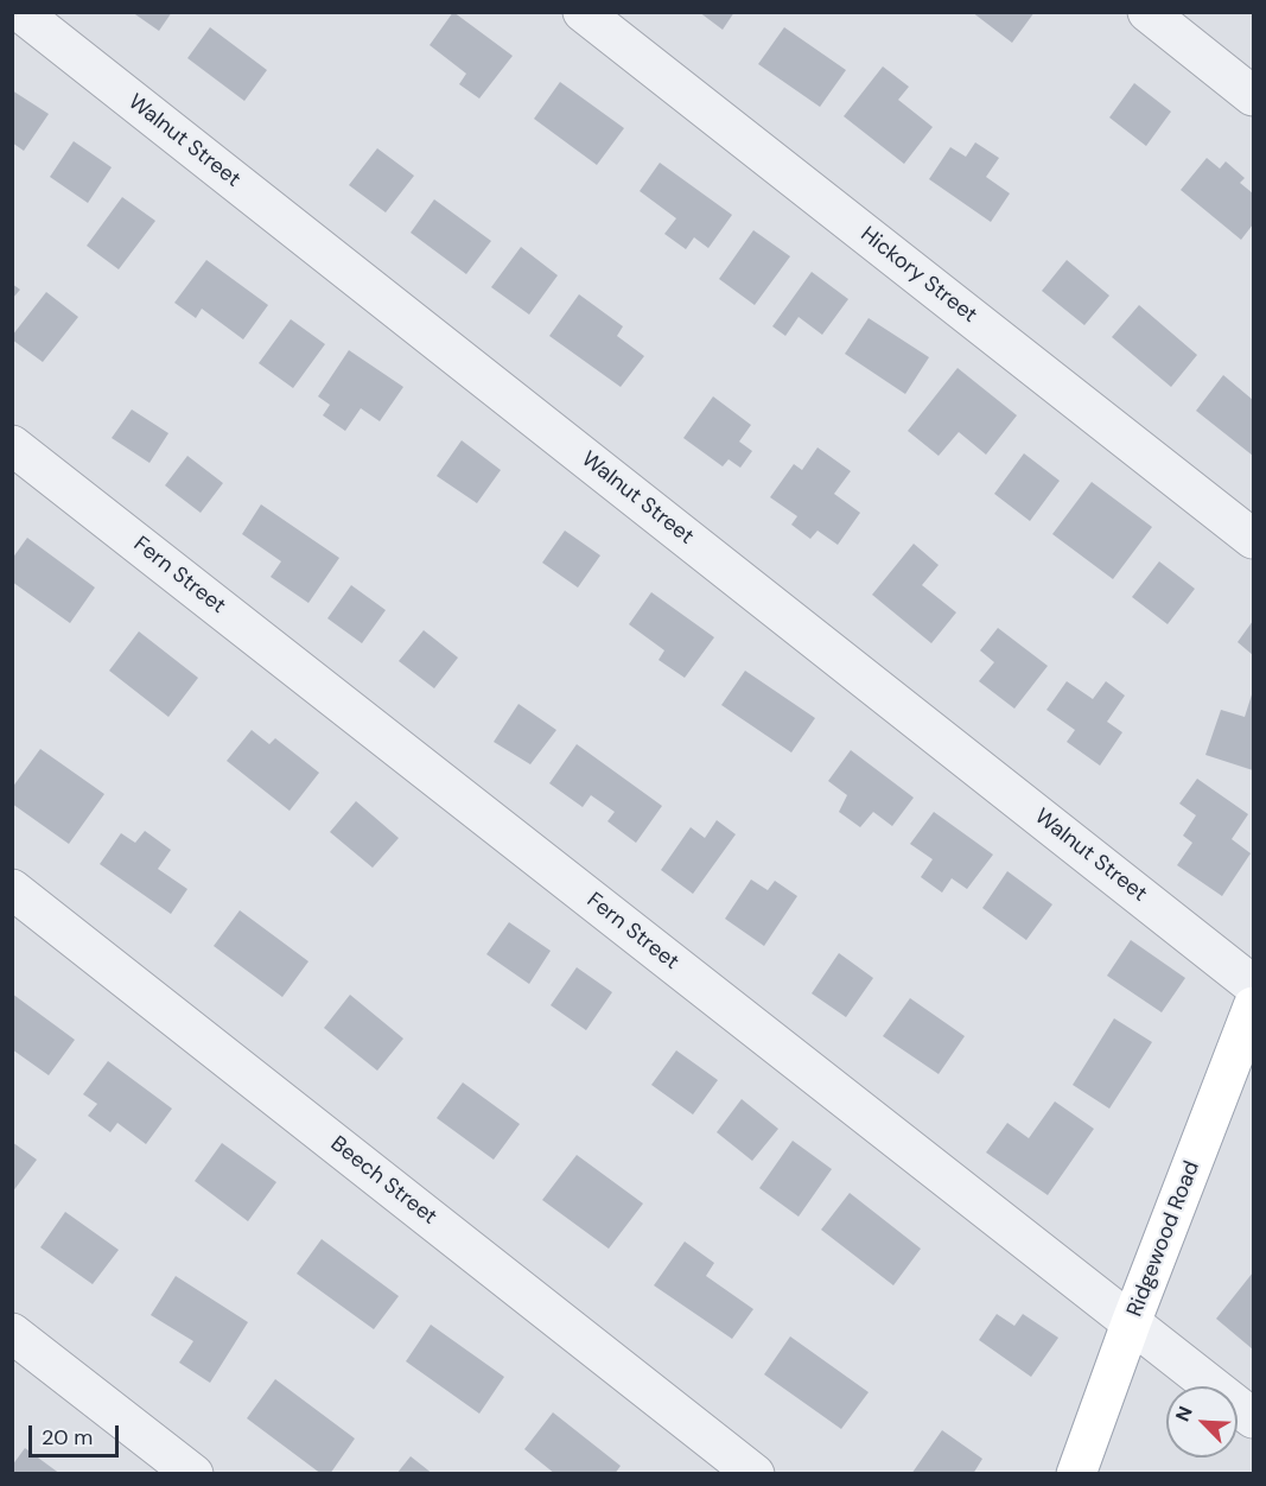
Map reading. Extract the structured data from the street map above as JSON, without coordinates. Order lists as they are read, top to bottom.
{
  "streets": {
    "main road": ["Ridgewood Road"],
    "street": [
      "Walnut Street",
      "Hickory Street",
      "Fern Street",
      "Beech Street"
    ]
  },
  "crossings": [
    ["Fern Street", "Ridgewood Road"]
  ],
  "scale_bar": "20 m",
  "north": "top left"
}
